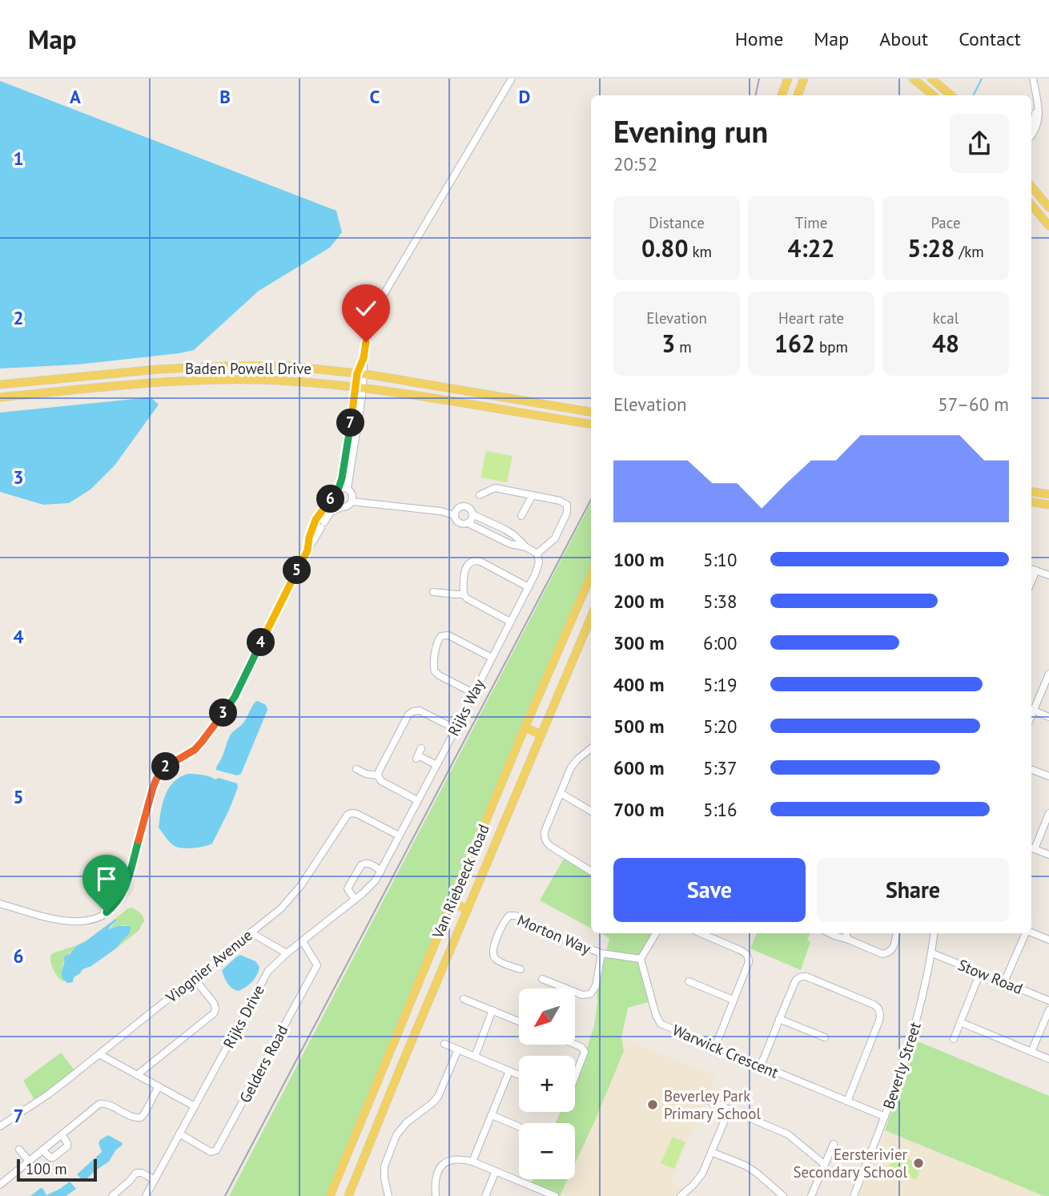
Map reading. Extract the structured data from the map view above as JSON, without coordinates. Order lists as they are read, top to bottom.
{
  "streets": {
    "main road": ["Baden Powell Drive", "Van Riebeeck Road"],
    "street": [
      "Rijks Way",
      "Morton Way",
      "Viognier Avenue",
      "Stow Road",
      "Rijks Drive",
      "Warwick Crescent",
      "Gelders Road",
      "Beverly Street"
    ]
  },
  "crossings": [
    ["Rijks Way", "Viognier Avenue"],
    ["Rijks Way", "Rijks Drive"],
    ["Morton Way", "Warwick Crescent"],
    ["Stow Road", "Beverly Street"],
    ["Rijks Drive", "Gelders Road"],
    ["Warwick Crescent", "Beverly Street"]
  ],
  "places": ["Beverley Park Primary School", "Eersterivier Secondary School"],
  "scale_bar": "100 m",
  "north": "bottom left",
  "page": {
    "header": "Map",
    "nav": [
      "Home",
      "Map",
      "About",
      "Contact"
    ],
    "heading": ["Evening run", "20:52"],
    "stats": [
      ["Distance", "0.80 km"],
      ["Time", "4:22"],
      ["Pace", "5:28 /km"],
      ["Elevation", "3 m"],
      ["Heart rate", "162 bpm"],
      ["kcal", "48"]
    ],
    "chart": ["Elevation", "57–60 m"],
    "pins": [
      "7",
      "6",
      "5",
      "4",
      "3",
      "2"
    ],
    "list": [
      {
        "name": "100 m",
        "note": "5:10"
      },
      {
        "name": "200 m",
        "note": "5:38"
      },
      {
        "name": "300 m",
        "note": "6:00"
      },
      {
        "name": "400 m",
        "note": "5:19"
      },
      {
        "name": "500 m",
        "note": "5:20"
      },
      {
        "name": "600 m",
        "note": "5:37"
      },
      {
        "name": "700 m",
        "note": "5:16"
      }
    ],
    "buttons": ["Save", "Share"],
    "map_buttons": ["+", "−"],
    "scale": "100 m"
  },
  "grid": {
    "columns": [
      "A",
      "B",
      "C",
      "D"
    ],
    "rows": [
      "1",
      "2",
      "3",
      "4",
      "5",
      "6",
      "7"
    ]
  }
}
